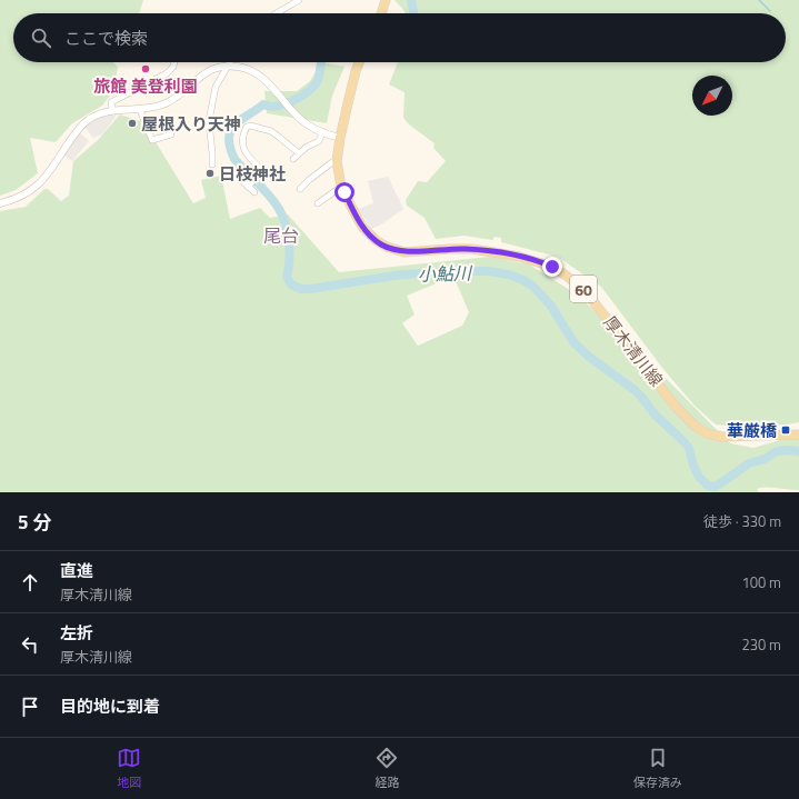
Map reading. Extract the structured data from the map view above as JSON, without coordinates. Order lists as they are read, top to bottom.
{
  "streets": {
    "main road": ["60", "厚木清川線"]
  },
  "crossings": [
    ["60", "厚木清川線"]
  ],
  "districts": ["尾台"],
  "water": ["小鮎川"],
  "places": {
    "other": ["旅館 美登利園", "屋根入り天神", "日枝神社"],
    "transit": ["華厳橋"]
  },
  "north": "bottom left",
  "page": {
    "search": "ここで検索",
    "heading": ["5 分", "徒歩 · 330 m"],
    "list": [
      ["直進", "厚木清川線", "100 m"],
      ["左折", "厚木清川線", "230 m"],
      "目的地に到着"
    ],
    "nav": ["地図", "経路", "保存済み"]
  }
}
